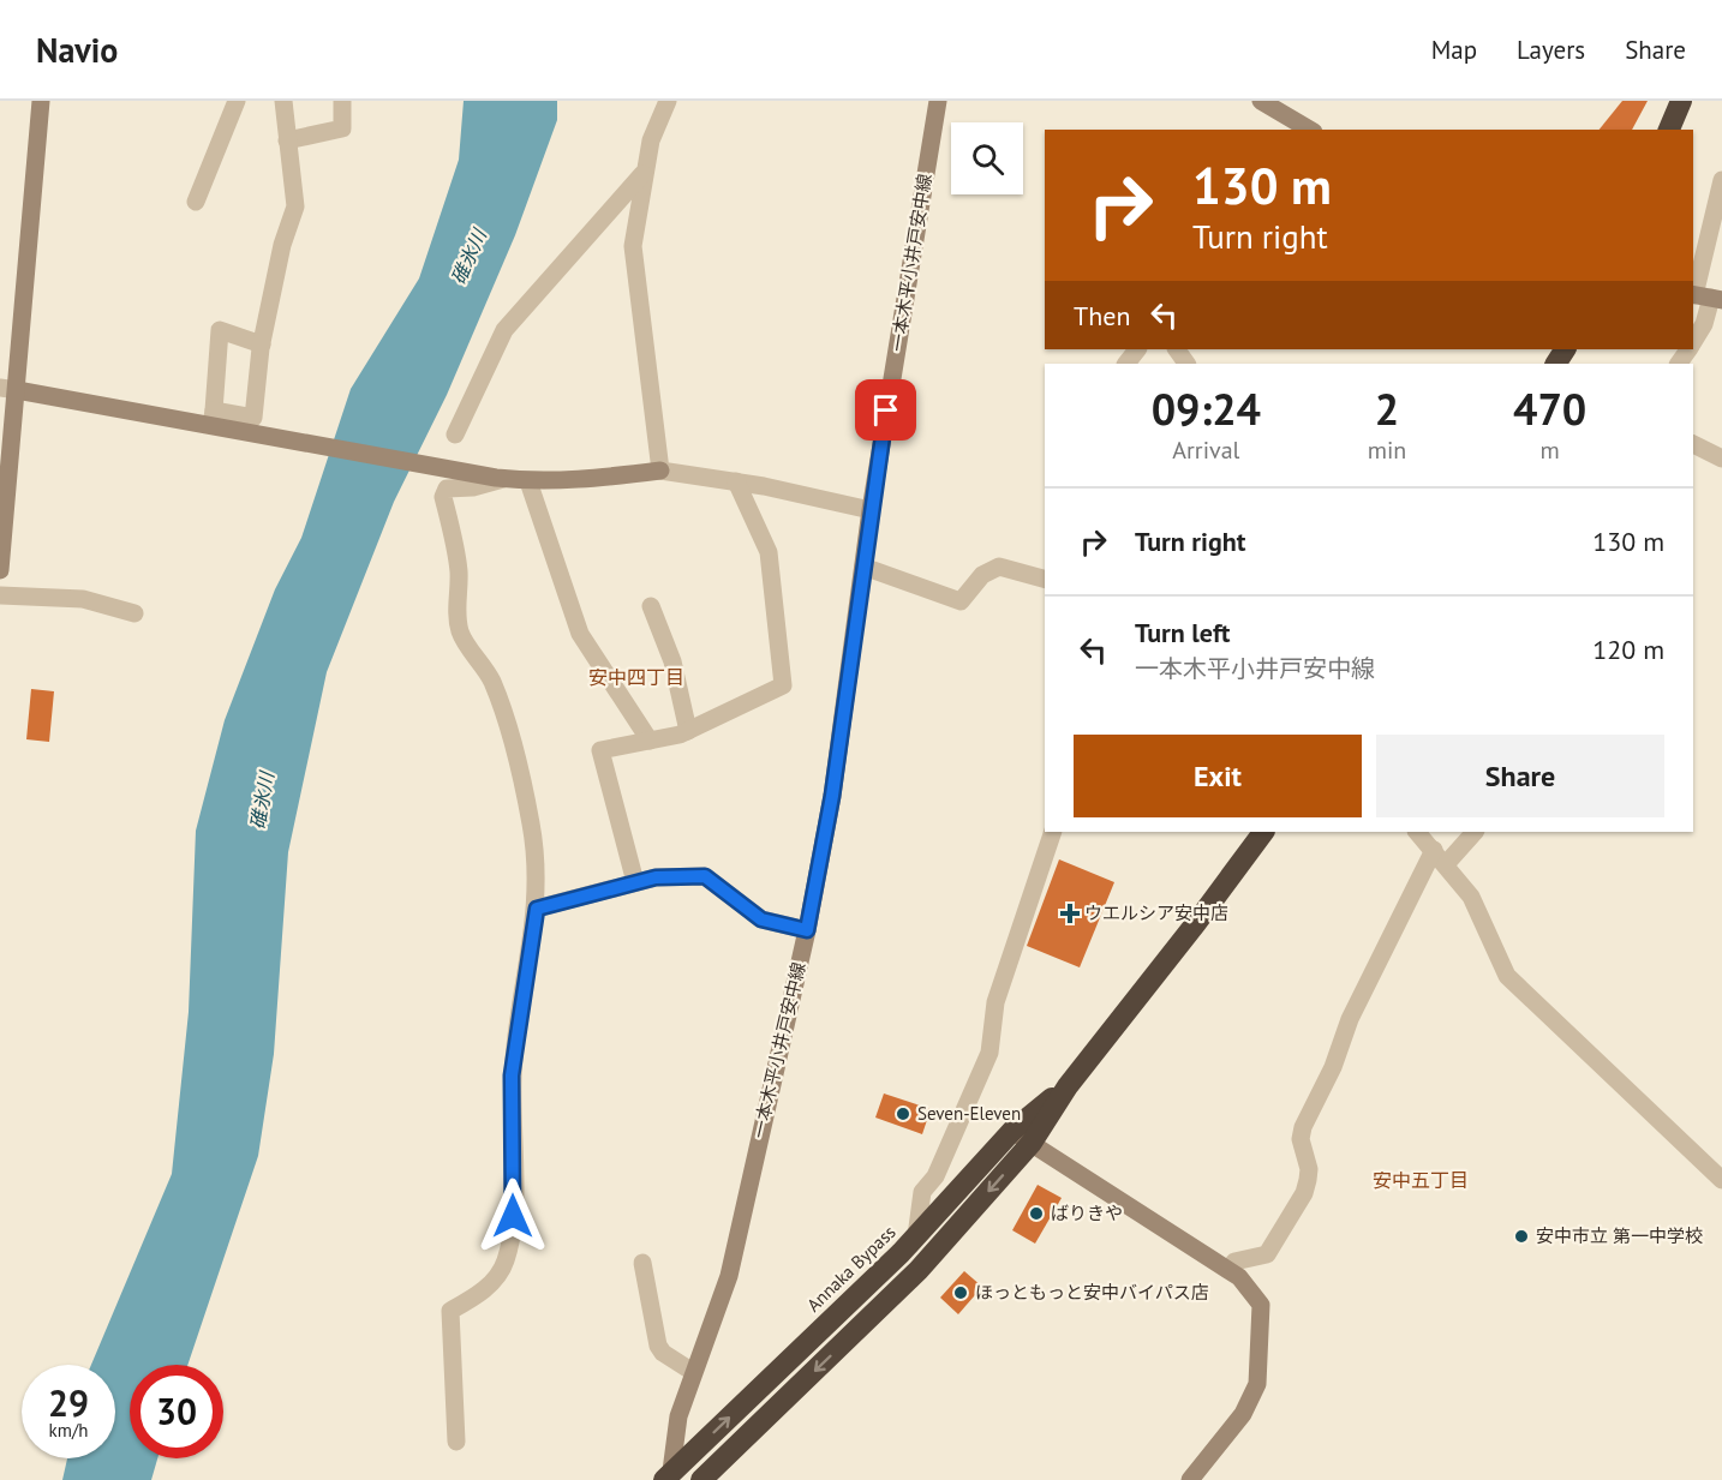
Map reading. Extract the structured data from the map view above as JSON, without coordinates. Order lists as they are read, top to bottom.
{
  "streets": {
    "highway": ["Annaka Bypass"],
    "street": ["一本木平小井戸安中線"]
  },
  "crossings": [
    ["一本木平小井戸安中線", "Annaka Bypass"]
  ],
  "districts": ["安中四丁目", "安中五丁目"],
  "water": ["碓氷川"],
  "places": {
    "health": ["ウエルシア安中店"],
    "other": [
      "Seven-Eleven",
      "ばりきや",
      "安中市立 第一中学校",
      "ほっともっと安中バイパス店"
    ]
  },
  "page": {
    "header": "Navio",
    "nav": ["Map", "Layers", "Share"],
    "turn": ["130 m", "Turn right"],
    "then": "Then",
    "eta": [
      "09:24",
      "Arrival",
      "2",
      "min",
      "470",
      "m"
    ],
    "list": [
      {
        "name": "Turn right",
        "value": "130 m"
      },
      {
        "name": "Turn left",
        "note": "一本木平小井戸安中線",
        "value": "120 m"
      }
    ],
    "buttons": ["Exit", "Share"],
    "speed": "29 km/h",
    "limit": "30"
  }
}
